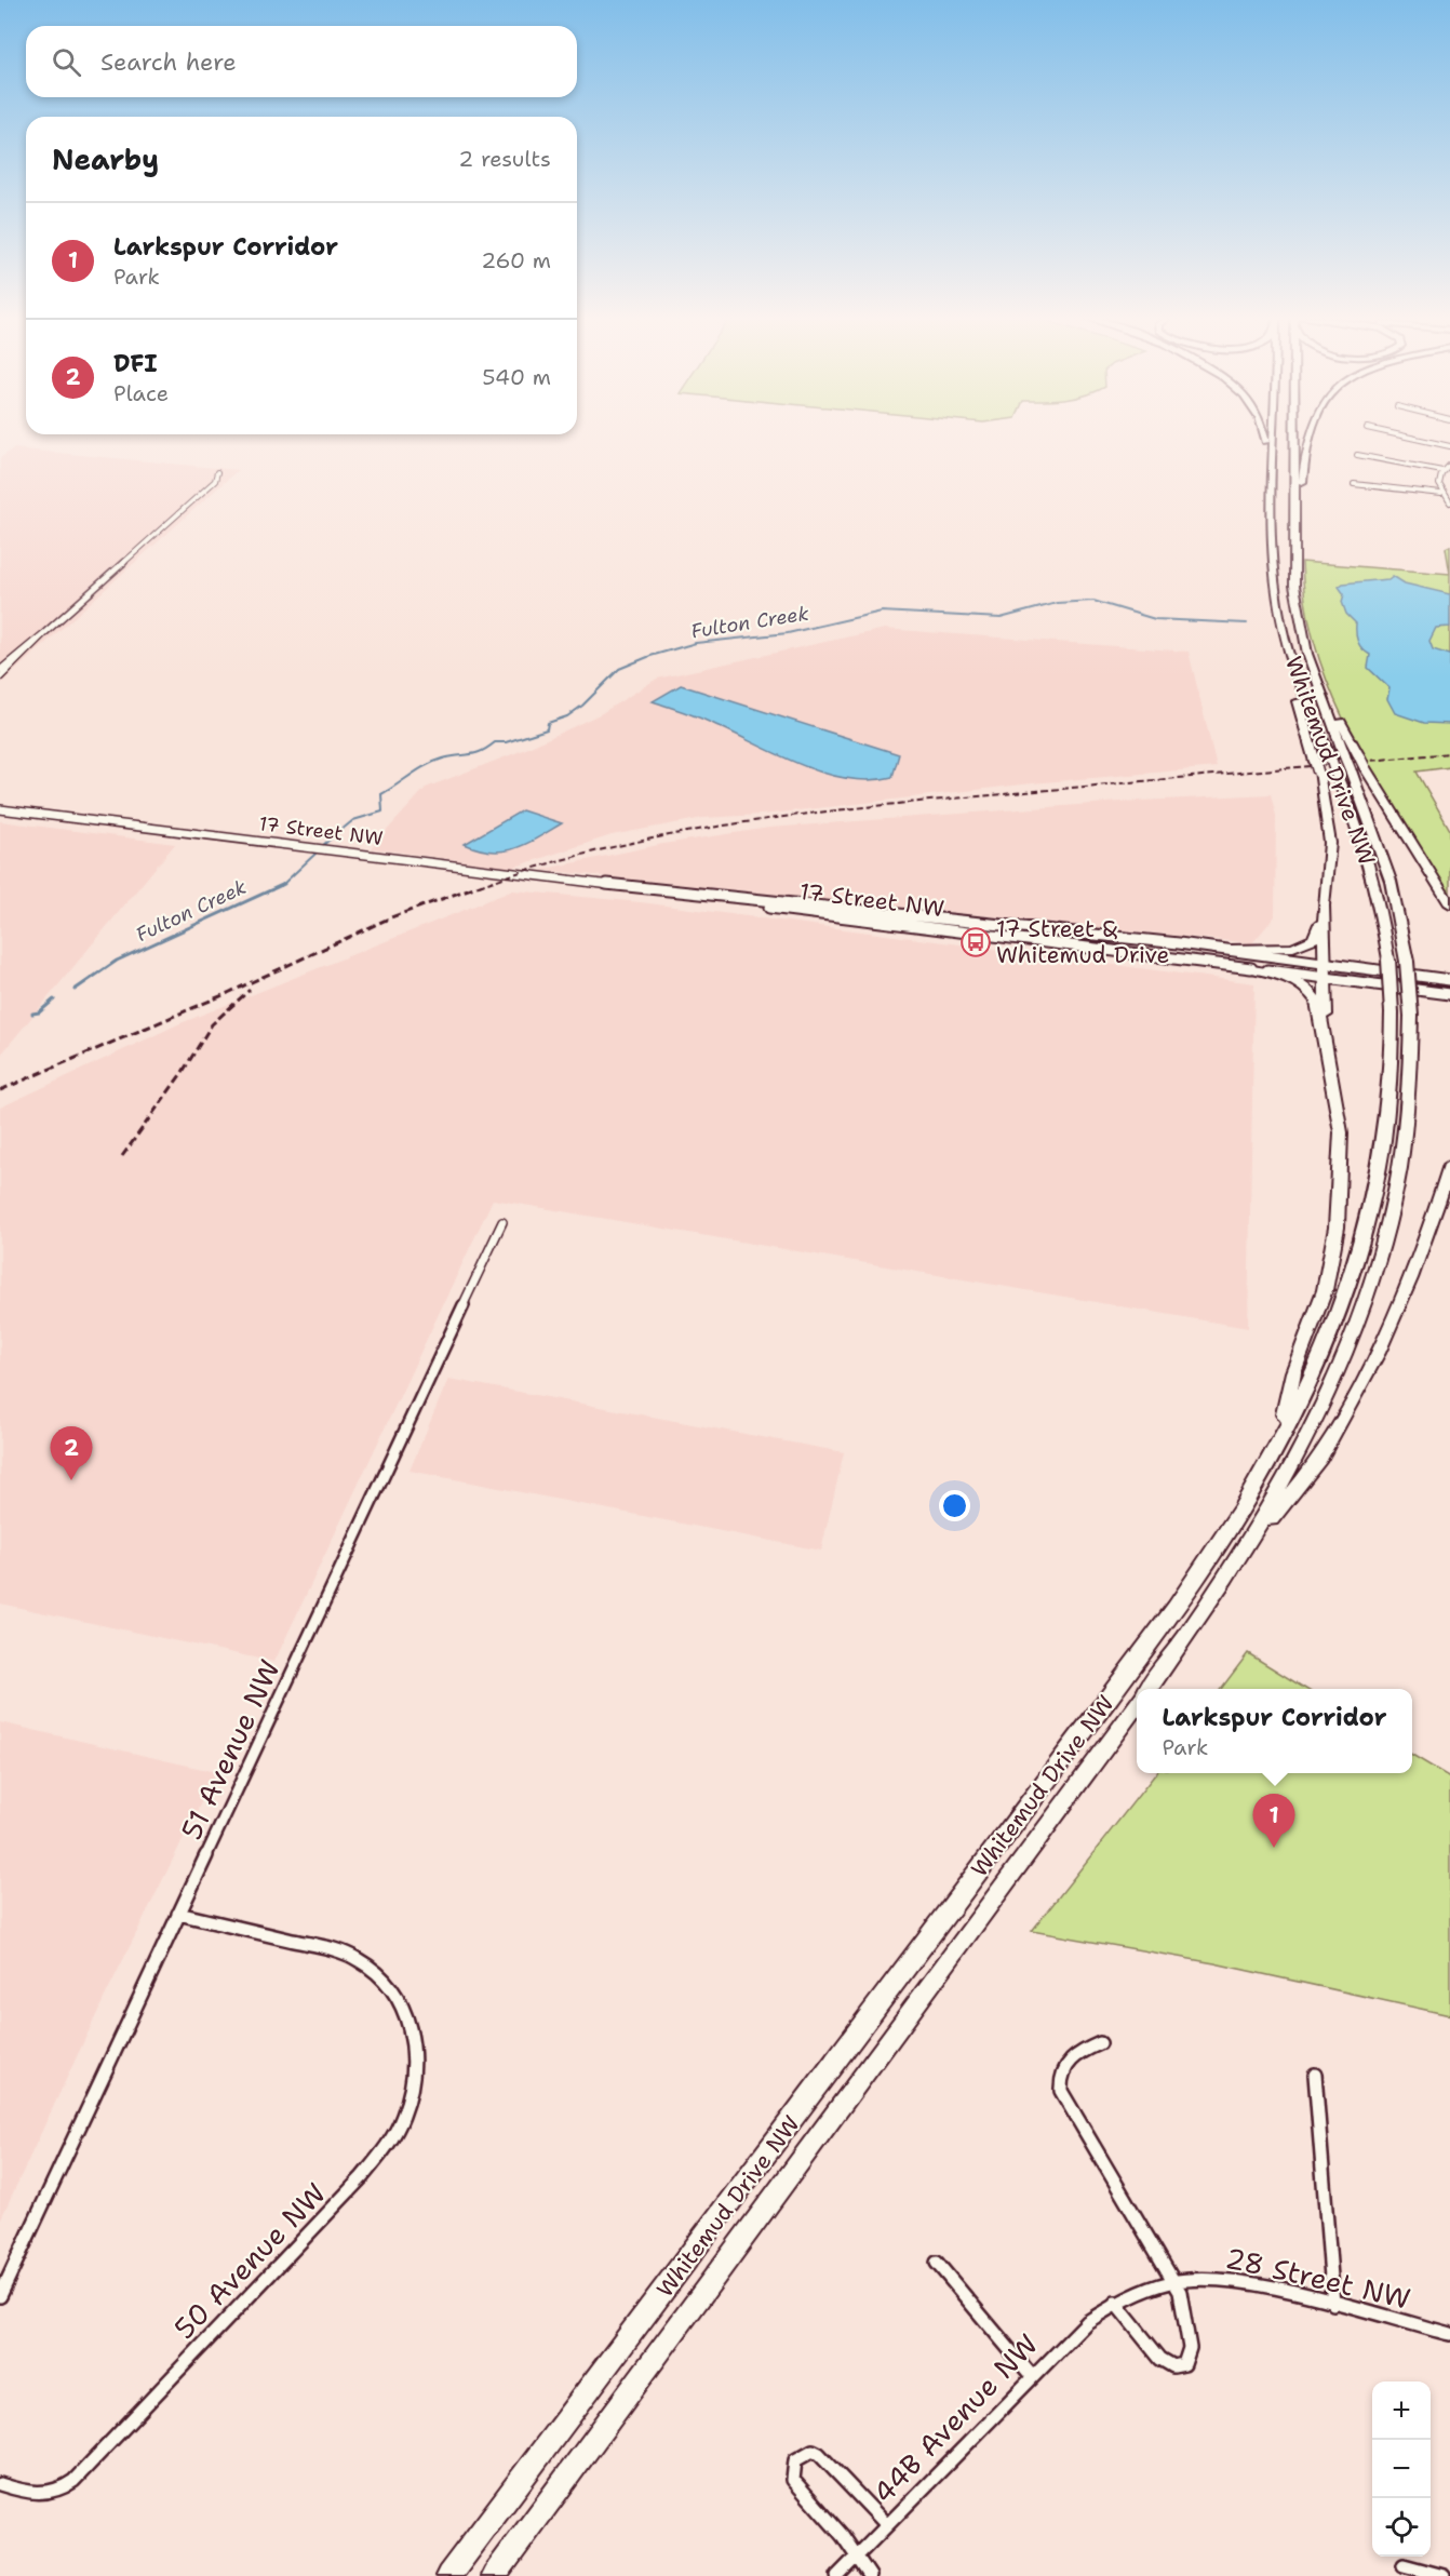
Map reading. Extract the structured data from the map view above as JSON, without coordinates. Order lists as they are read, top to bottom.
{
  "streets": {
    "highway": ["Whitemud Drive NW"],
    "main road": ["17 Street NW"],
    "street": [
      "51 Avenue NW",
      "50 Avenue NW",
      "28 Street NW",
      "44B Avenue NW"
    ]
  },
  "crossings": [
    ["51 Avenue NW", "50 Avenue NW"],
    ["28 Street NW", "44B Avenue NW"]
  ],
  "water": ["Fulton Creek"],
  "places": {
    "bus stop": ["17 Street & Whitemud Drive"]
  },
  "page": {
    "search": "Search here",
    "heading": ["Nearby", "2 results"],
    "list": [
      {
        "mark": "1",
        "name": "Larkspur Corridor",
        "note": "Park",
        "value": "260 m"
      },
      {
        "mark": "2",
        "name": "DFI",
        "note": "Place",
        "value": "540 m"
      }
    ],
    "pins": ["2", "1"],
    "popup": ["Larkspur Corridor", "Park"],
    "map_buttons": ["+", "−"]
  }
}
